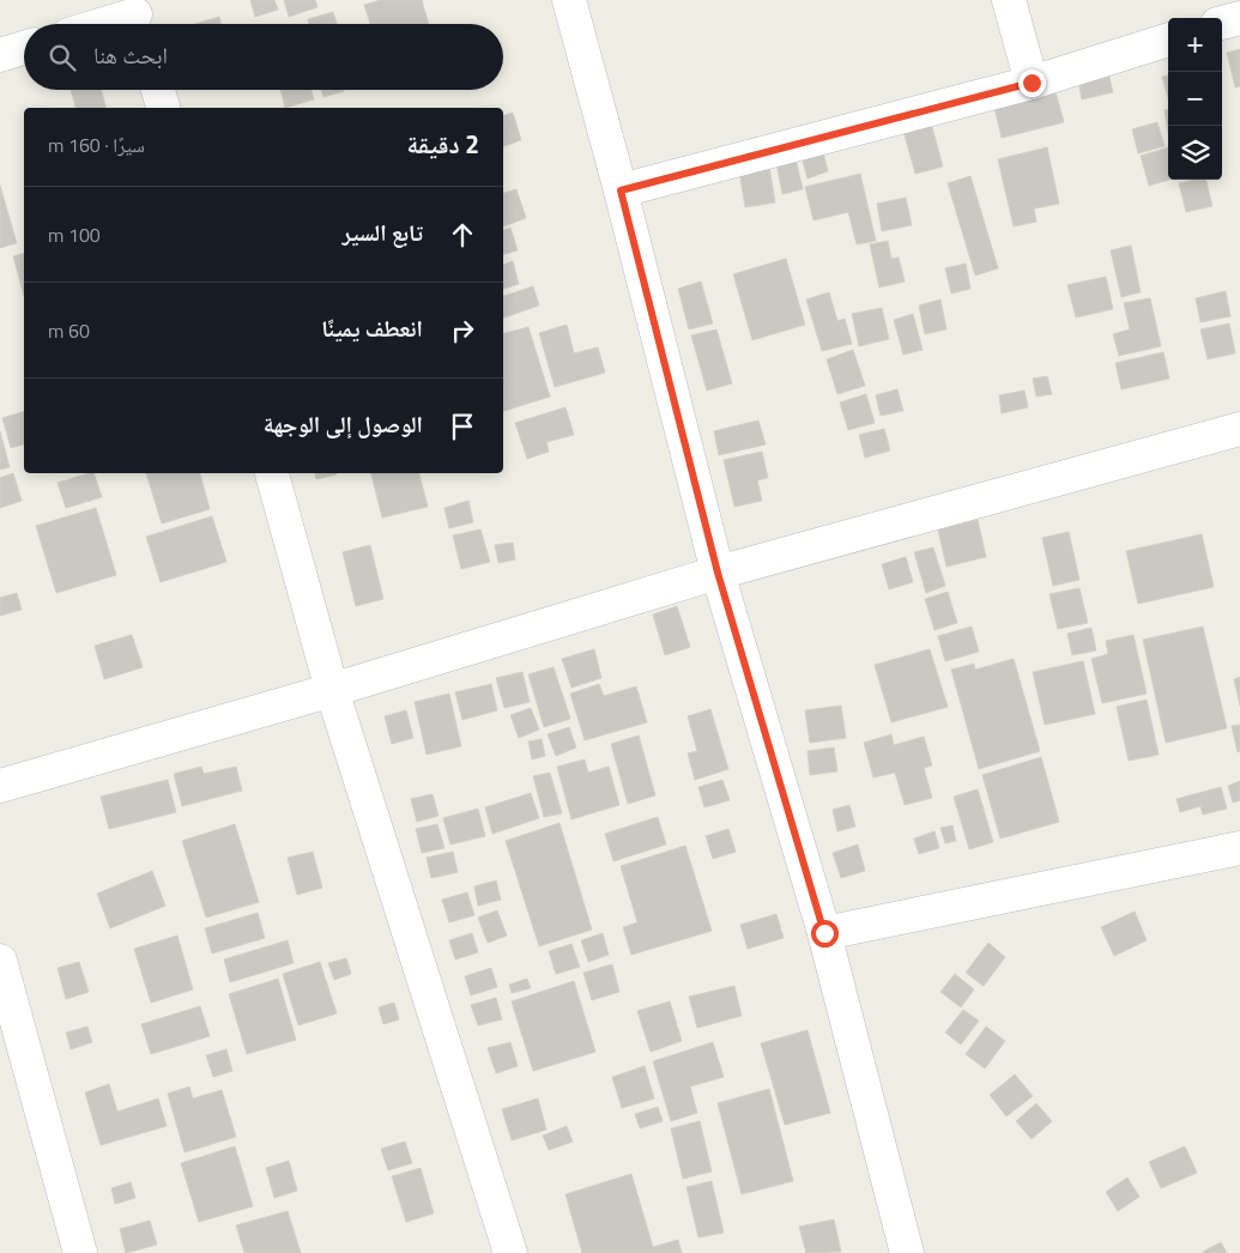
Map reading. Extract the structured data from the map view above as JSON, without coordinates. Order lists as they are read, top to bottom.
{
  "page": {
    "map_buttons": ["+", "−"],
    "search": "ابحث هنا",
    "heading": ["2 دقيقة", "سيرًا · 160 m"],
    "list": [
      ["تابع السير", "100 m"],
      ["انعطف يمينًا", "60 m"],
      "الوصول إلى الوجهة"
    ]
  }
}
